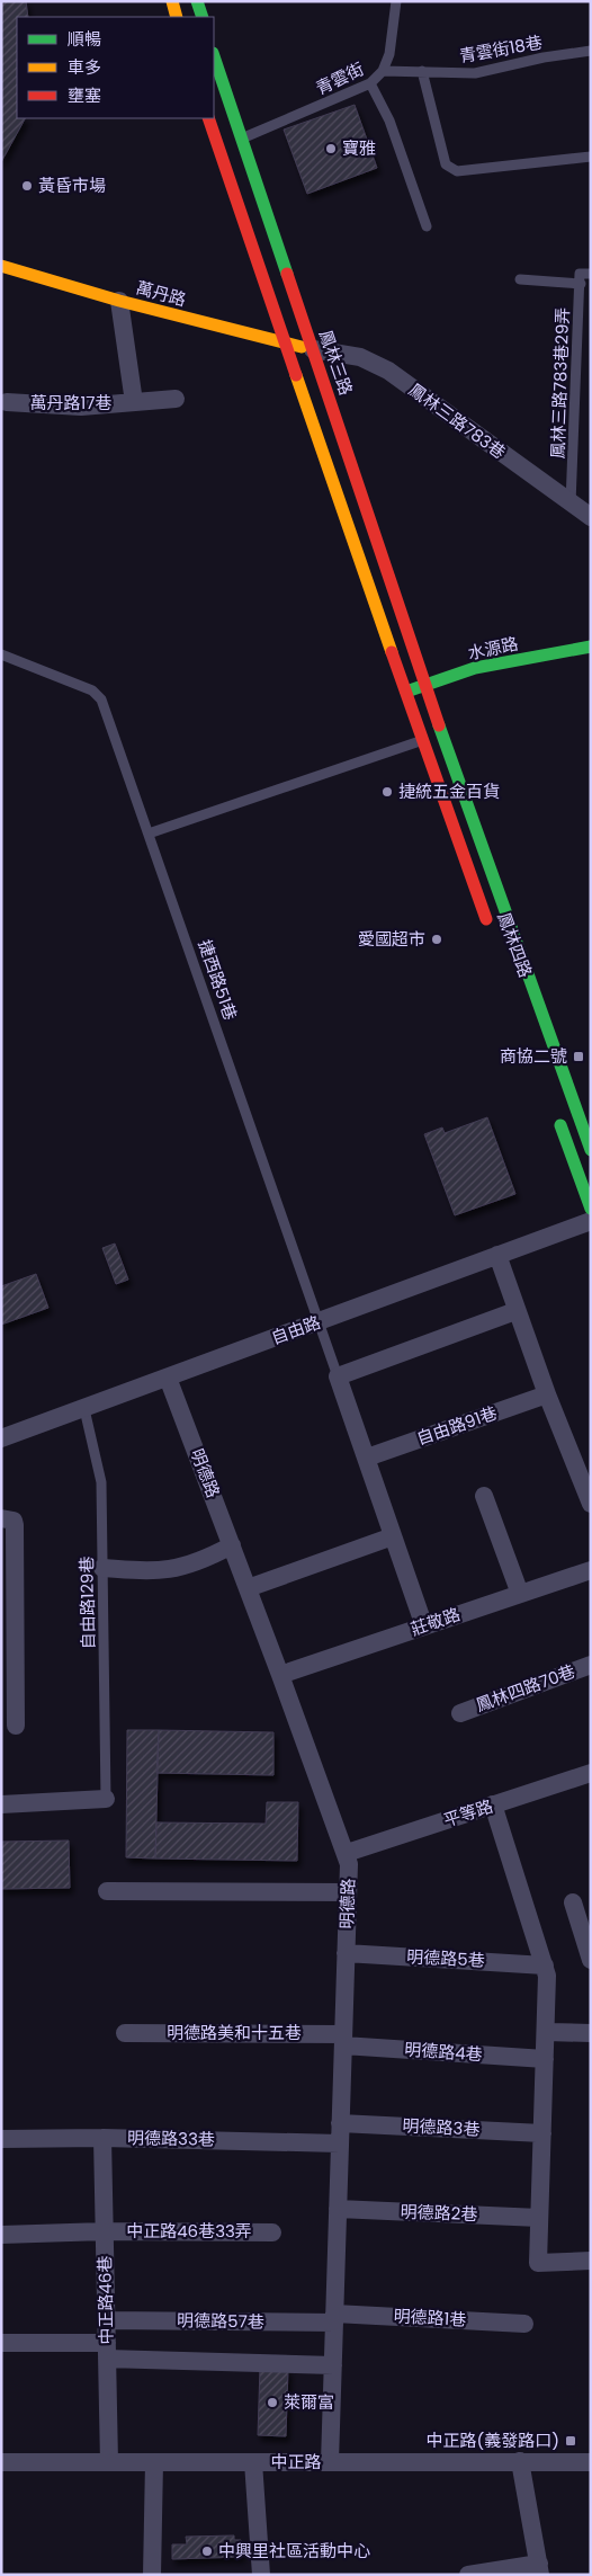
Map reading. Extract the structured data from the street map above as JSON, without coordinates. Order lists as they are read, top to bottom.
{
  "streets": {
    "main road": [
      "萬丹路",
      "鳳林三路",
      "水源路",
      "鳳林四路"
    ],
    "street": [
      "萬丹路17巷",
      "鳳林三路783巷",
      "自由路",
      "自由路91巷",
      "明德路",
      "莊敬路",
      "鳳林四路70巷",
      "平等路",
      "明德路5巷",
      "明德路美和十五巷",
      "明德路4巷",
      "明德路3巷",
      "明德路33巷",
      "明德路2巷",
      "中正路46巷33弄",
      "中正路46巷",
      "明德路1巷",
      "明德路57巷",
      "中正路"
    ],
    "lane": [
      "青雲街18巷",
      "青雲街",
      "鳳林三路783巷29弄",
      "捷西路51巷",
      "自由路129巷"
    ]
  },
  "crossings": [
    ["青雲街18巷", "青雲街"],
    ["青雲街", "鳳林三路"],
    ["萬丹路", "鳳林三路"],
    ["萬丹路", "萬丹路17巷"],
    ["萬丹路", "鳳林三路783巷"],
    ["鳳林三路", "鳳林三路783巷"],
    ["鳳林三路", "水源路"],
    ["鳳林三路", "鳳林四路"],
    ["鳳林三路783巷29弄", "鳳林三路783巷"],
    ["水源路", "鳳林四路"],
    ["捷西路51巷", "自由路"],
    ["自由路", "明德路"],
    ["自由路", "自由路129巷"],
    ["明德路", "莊敬路"],
    ["明德路", "平等路"],
    ["明德路", "明德路5巷"],
    ["明德路", "明德路美和十五巷"],
    ["明德路", "明德路4巷"],
    ["明德路", "明德路3巷"],
    ["明德路", "明德路33巷"],
    ["明德路", "明德路2巷"],
    ["明德路", "明德路1巷"],
    ["明德路", "明德路57巷"],
    ["明德路", "中正路"],
    ["明德路美和十五巷", "明德路4巷"],
    ["明德路33巷", "中正路46巷"],
    ["中正路46巷33弄", "中正路46巷"],
    ["中正路46巷", "明德路57巷"],
    ["中正路46巷", "中正路"],
    ["明德路1巷", "明德路57巷"]
  ],
  "places": {
    "other": [
      "寶雅",
      "黃昏市場",
      "捷統五金百貨",
      "愛國超市",
      "萊爾富",
      "中興里社區活動中心"
    ],
    "transit": ["商協二號", "中正路(義發路口)"]
  },
  "legend": ["順暢", "車多", "壅塞"]
}
